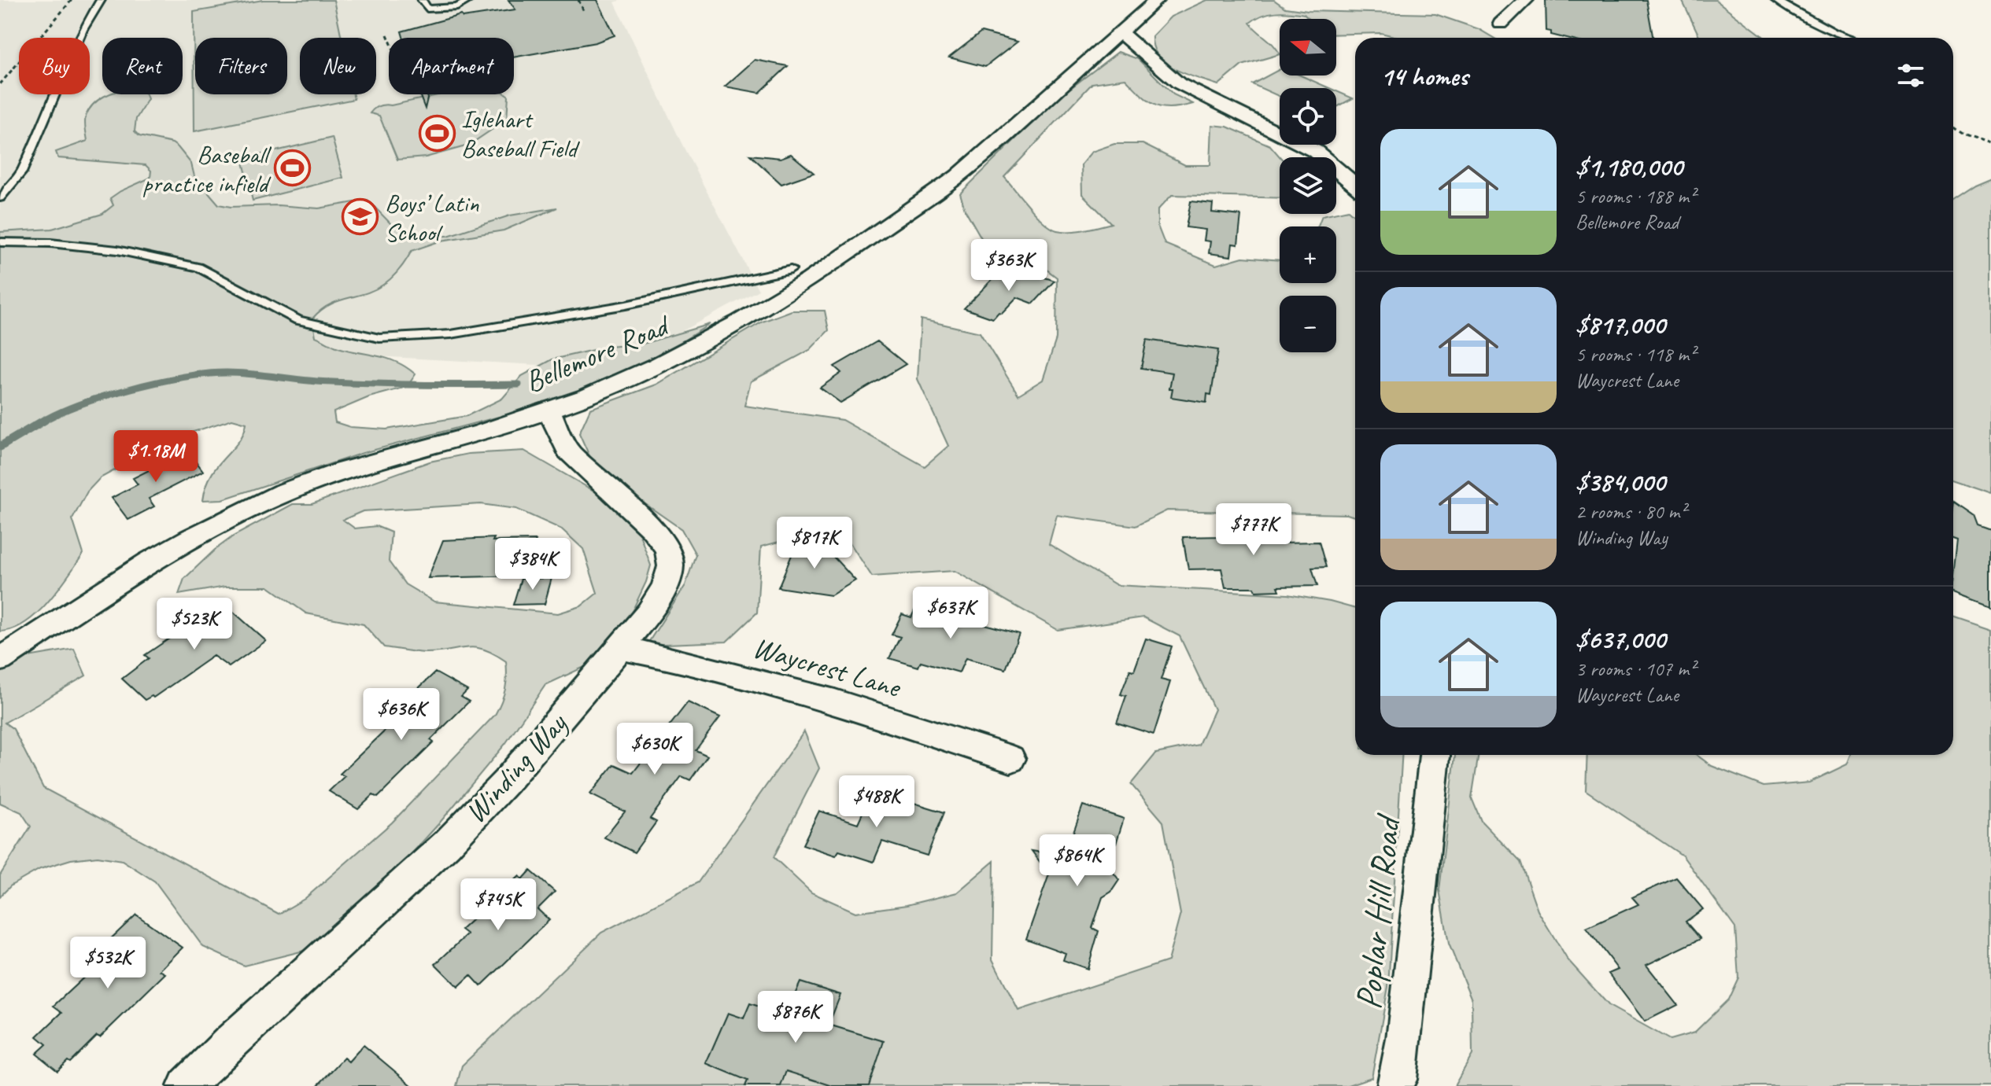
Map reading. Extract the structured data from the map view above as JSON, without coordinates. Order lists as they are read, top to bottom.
{
  "streets": {
    "street": [
      "Bellemore Road",
      "Waycrest Lane",
      "Winding Way",
      "Poplar Hill Road"
    ]
  },
  "crossings": [
    ["Bellemore Road", "Winding Way"],
    ["Waycrest Lane", "Winding Way"]
  ],
  "places": {
    "sports": ["Iglehart Baseball Field", "Baseball practice infield"],
    "school or university": ["Boys’ Latin School"]
  },
  "north": "left",
  "page": {
    "map_buttons": ["+", "−"],
    "chip": [
      "Buy",
      "Rent",
      "Filters",
      "New",
      "Apartment"
    ],
    "heading": "14 homes",
    "list": [
      {
        "name": "$1,180,000",
        "note": "5 rooms · 188 m² · Bellemore Road"
      },
      {
        "name": "$817,000",
        "note": "5 rooms · 118 m² · Waycrest Lane"
      },
      {
        "name": "$384,000",
        "note": "2 rooms · 80 m² · Winding Way"
      },
      {
        "name": "$637,000",
        "note": "3 rooms · 107 m² · Waycrest Lane"
      }
    ],
    "price": [
      "$363K",
      "$1.18M",
      "$777K",
      "$817K",
      "$384K",
      "$637K",
      "$523K",
      "$636K",
      "$630K",
      "$488K",
      "$864K",
      "$745K",
      "$532K",
      "$876K"
    ]
  }
}
